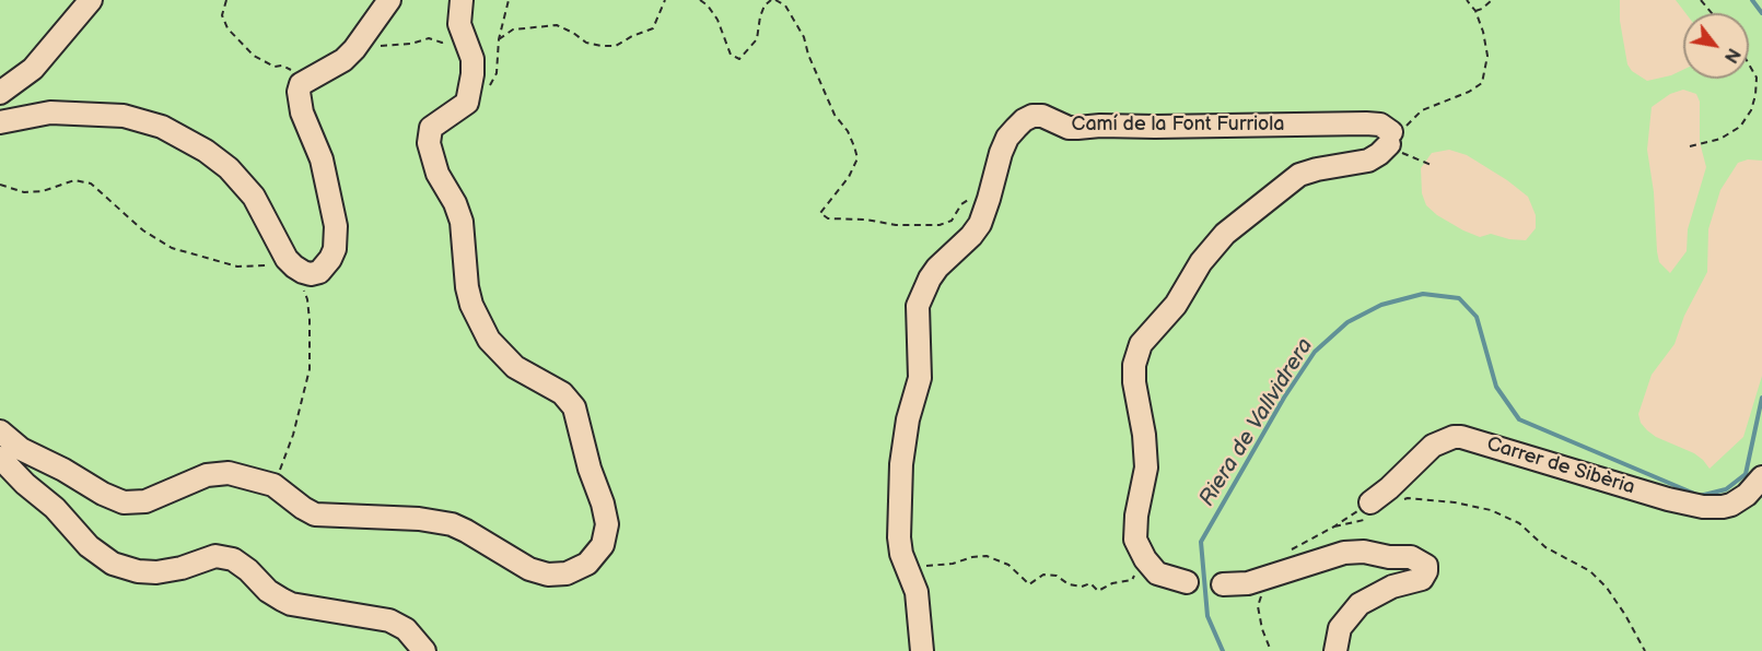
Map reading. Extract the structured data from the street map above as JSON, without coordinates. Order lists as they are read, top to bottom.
{
  "streets": {
    "street": ["Camí de la Font Furriola", "Carrer de Sibèria"]
  },
  "water": ["Riera de Vallvidrera"],
  "north": "bottom right"
}
